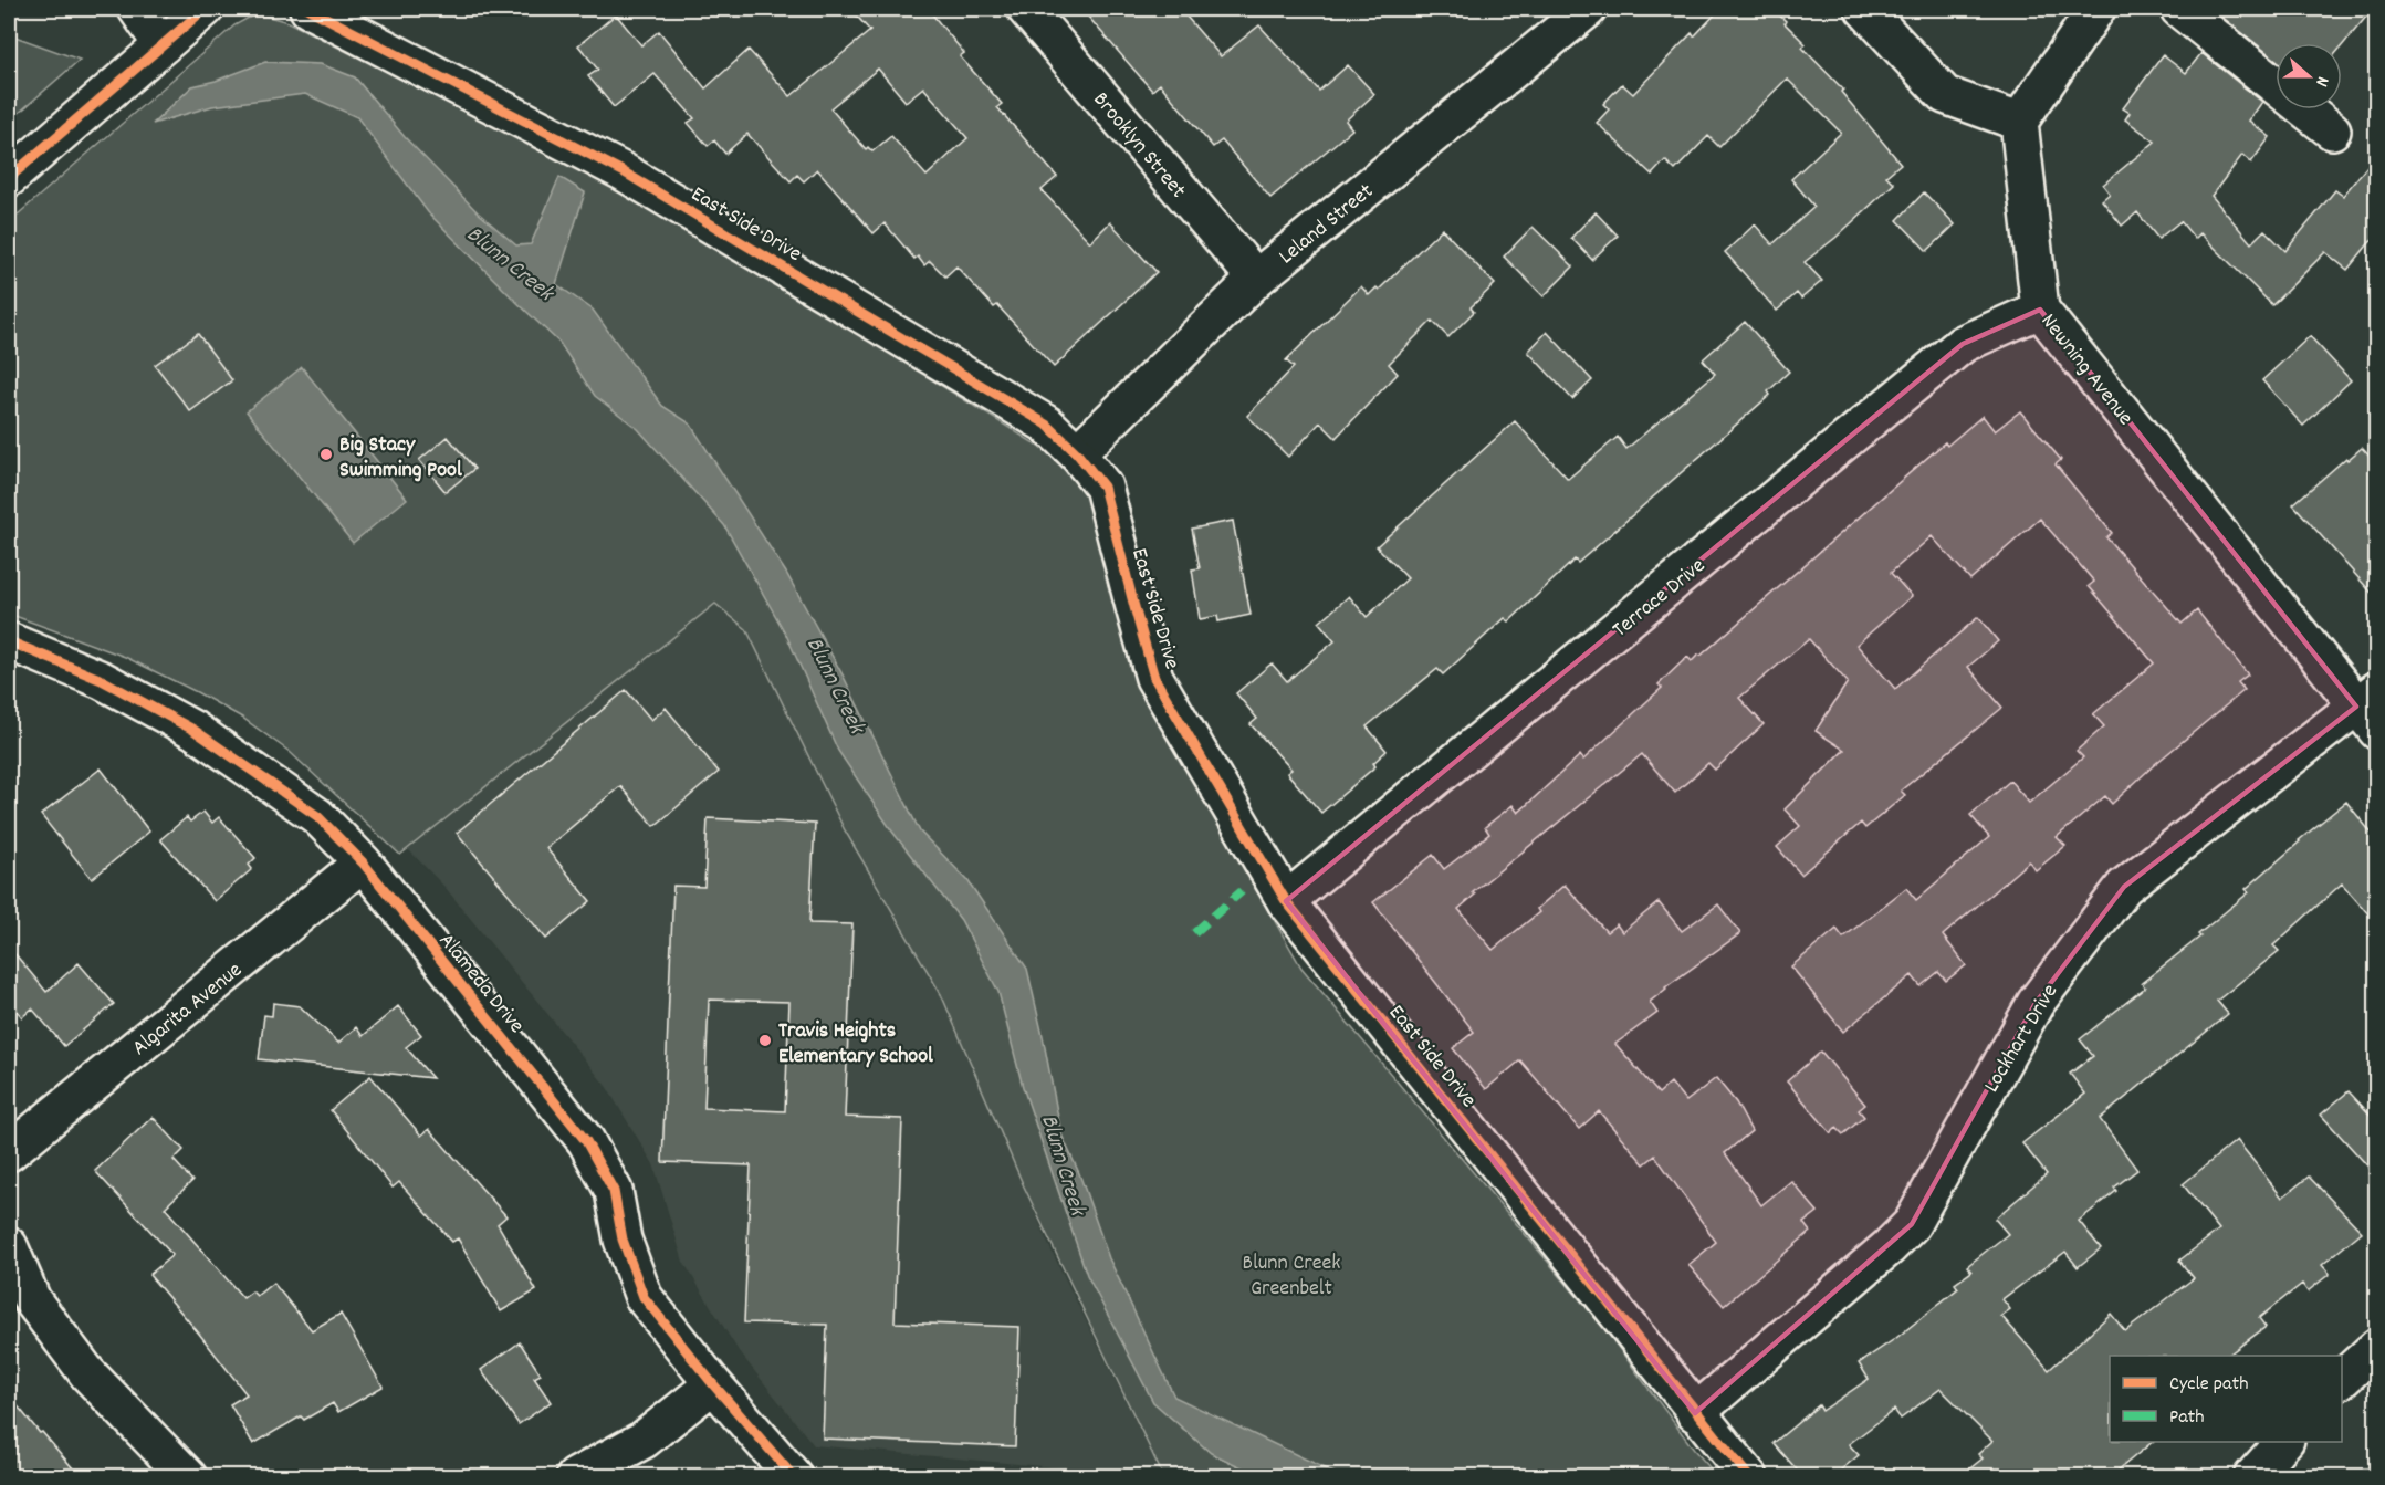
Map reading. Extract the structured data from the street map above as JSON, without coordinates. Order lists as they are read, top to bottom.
{
  "streets": {
    "street": [
      "Brooklyn Street",
      "East Side Drive",
      "Leland Street",
      "Newning Avenue",
      "Terrace Drive",
      "Alameda Drive",
      "Algarita Avenue",
      "Lockhart Drive"
    ]
  },
  "crossings": [
    ["Brooklyn Street", "Leland Street"],
    ["East Side Drive", "Leland Street"],
    ["East Side Drive", "Terrace Drive"],
    ["East Side Drive", "Lockhart Drive"],
    ["Newning Avenue", "Terrace Drive"],
    ["Newning Avenue", "Lockhart Drive"],
    ["Alameda Drive", "Algarita Avenue"]
  ],
  "water": ["Blunn Creek"],
  "parks": ["Blunn Creek Greenbelt"],
  "places": ["Big Stacy Swimming Pool", "Travis Heights Elementary School"],
  "legend": ["Cycle path", "Path"],
  "north": "right"
}
